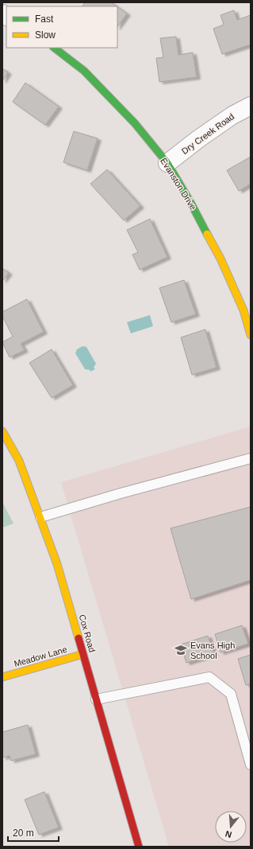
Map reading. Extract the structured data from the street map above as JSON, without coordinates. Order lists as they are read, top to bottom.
{
  "streets": {
    "street": [
      "Dry Creek Road",
      "Evanston Drive",
      "Cox Road",
      "Meadow Lane"
    ]
  },
  "crossings": [
    ["Dry Creek Road", "Evanston Drive"],
    ["Cox Road", "Meadow Lane"]
  ],
  "places": {
    "school or university": ["Evans High School"]
  },
  "legend": ["Fast", "Slow"],
  "scale_bar": "20 m",
  "north": "bottom"
}
